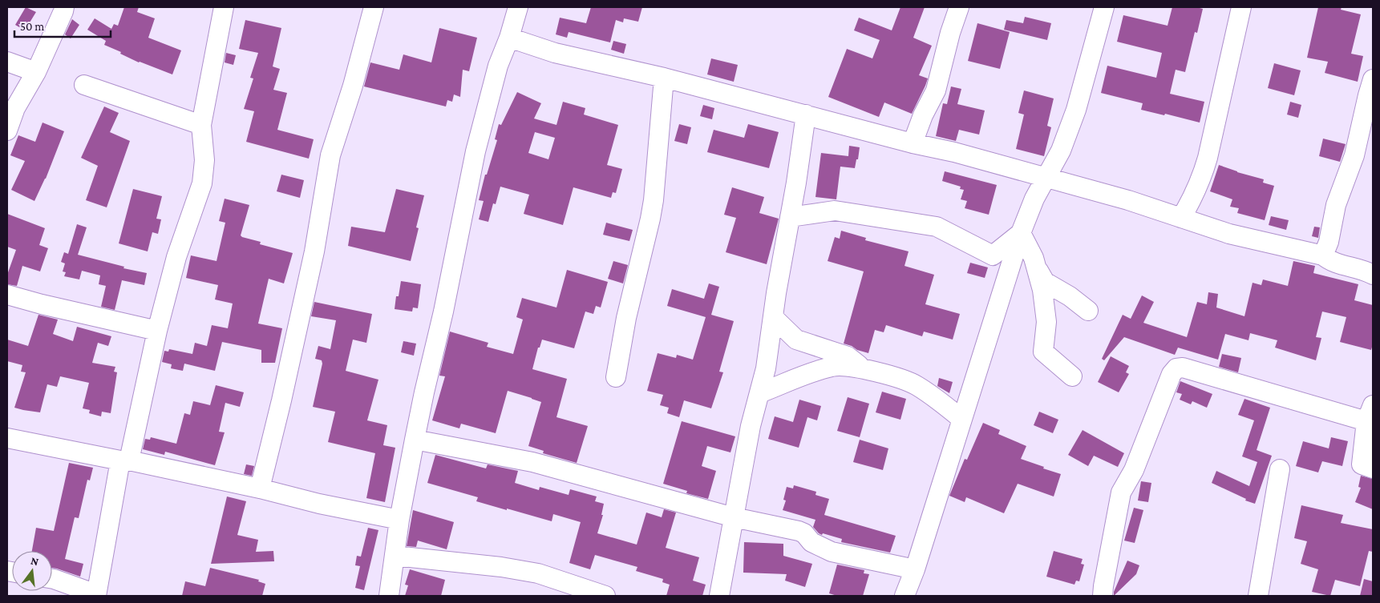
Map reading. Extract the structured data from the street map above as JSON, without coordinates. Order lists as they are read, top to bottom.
{
  "scale_bar": "50 m",
  "north": "top"
}
